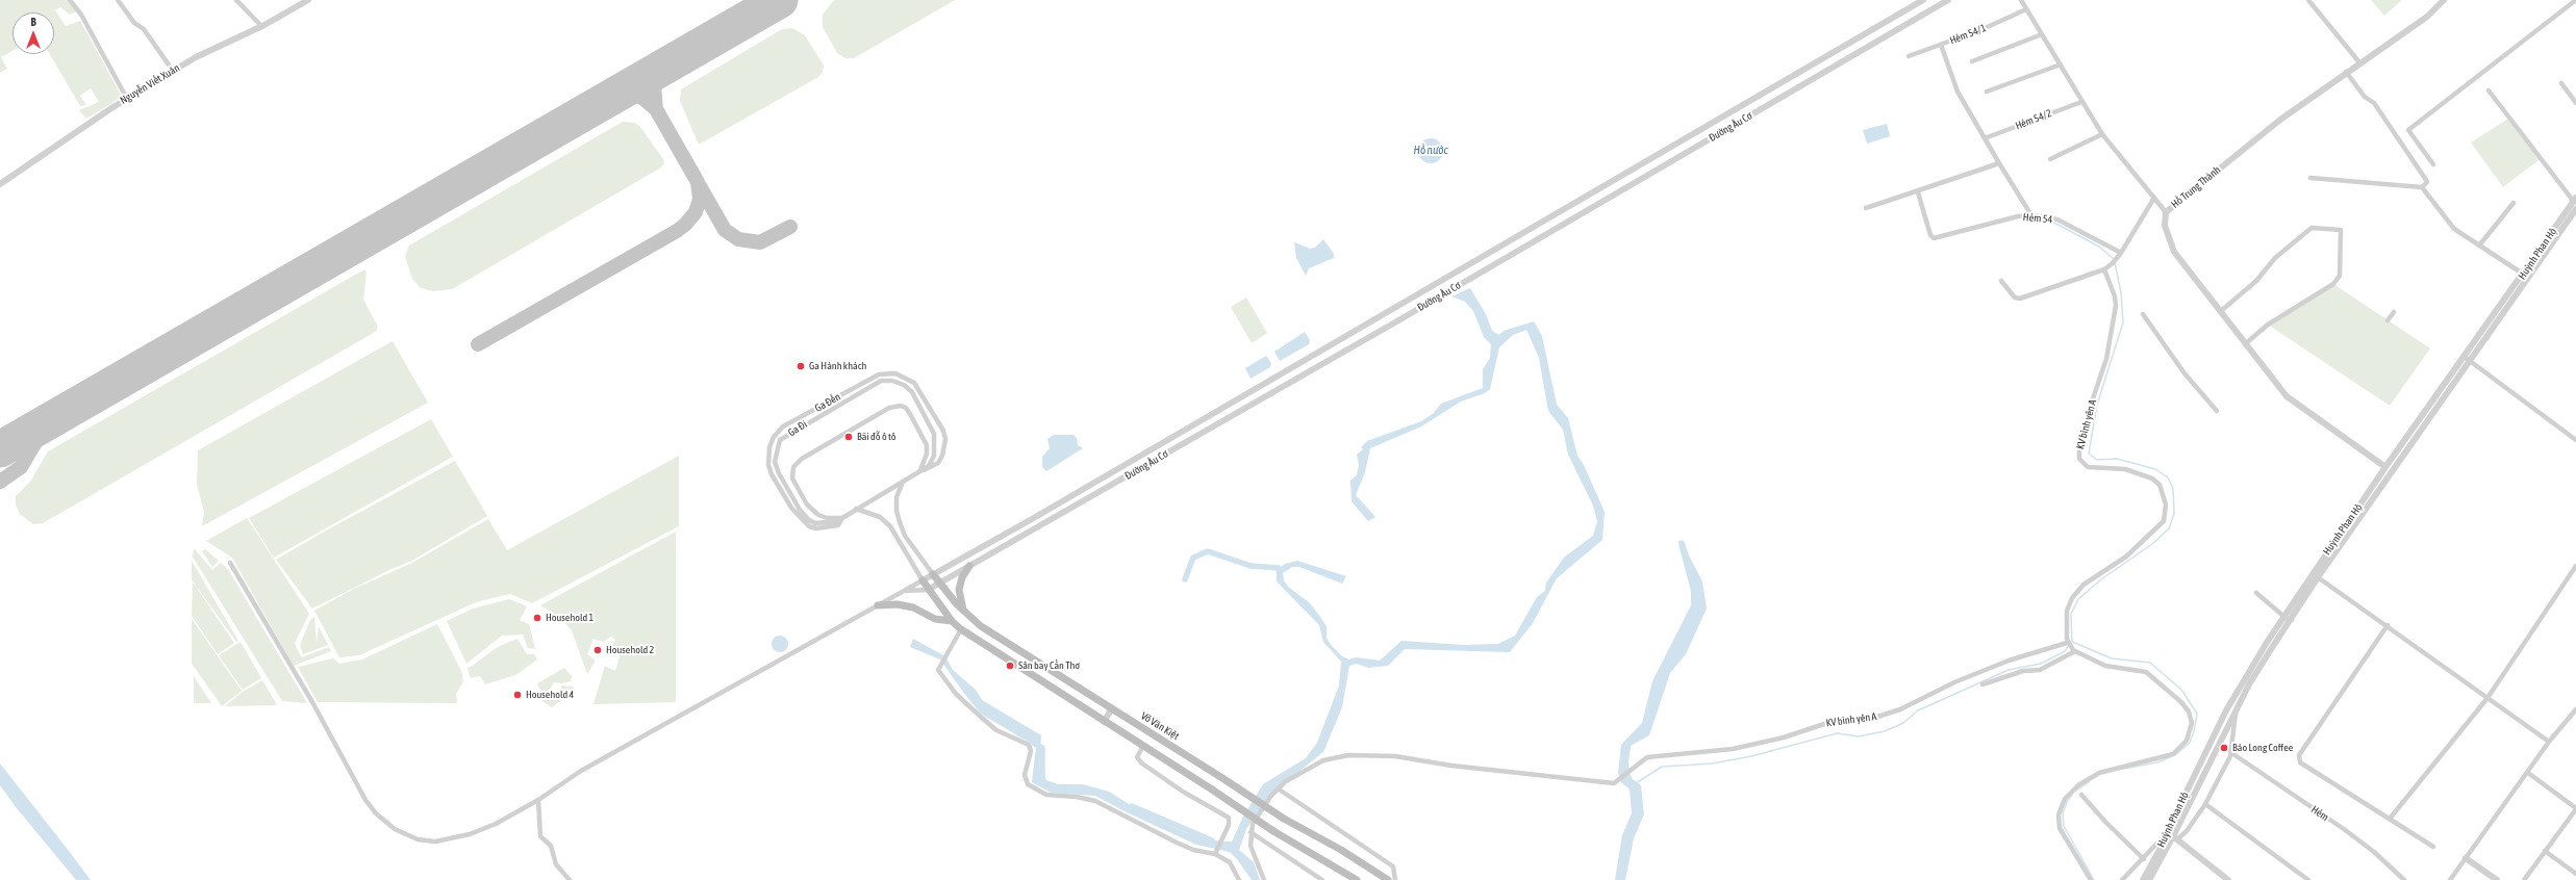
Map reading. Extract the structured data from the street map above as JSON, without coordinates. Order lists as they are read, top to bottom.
{
  "streets": {
    "main road": ["Võ Văn Kiệt"],
    "street": [
      "Hẻm 54/1",
      "Nguyễn Viết Xuân",
      "Hẻm 54/2",
      "Đường Âu Cơ",
      "Hồ Trung Thành",
      "Hẻm 54",
      "Huỳnh Phan Hộ",
      "Ga Đến",
      "KV bình yên A",
      "Ga Đi",
      "Hẻm"
    ]
  },
  "crossings": [
    ["Đường Âu Cơ", "Võ Văn Kiệt"],
    ["Hồ Trung Thành", "Huỳnh Phan Hộ"],
    ["Ga Đến", "Ga Đi"]
  ],
  "water": ["Hồ nước"],
  "places": [
    "Ga Hành khách",
    "Bãi đỗ ô tô",
    "Household 1",
    "Household 2",
    "Sân bay Cần Thơ",
    "Household 4",
    "Bảo Long Coffee"
  ],
  "north": "top"
}
